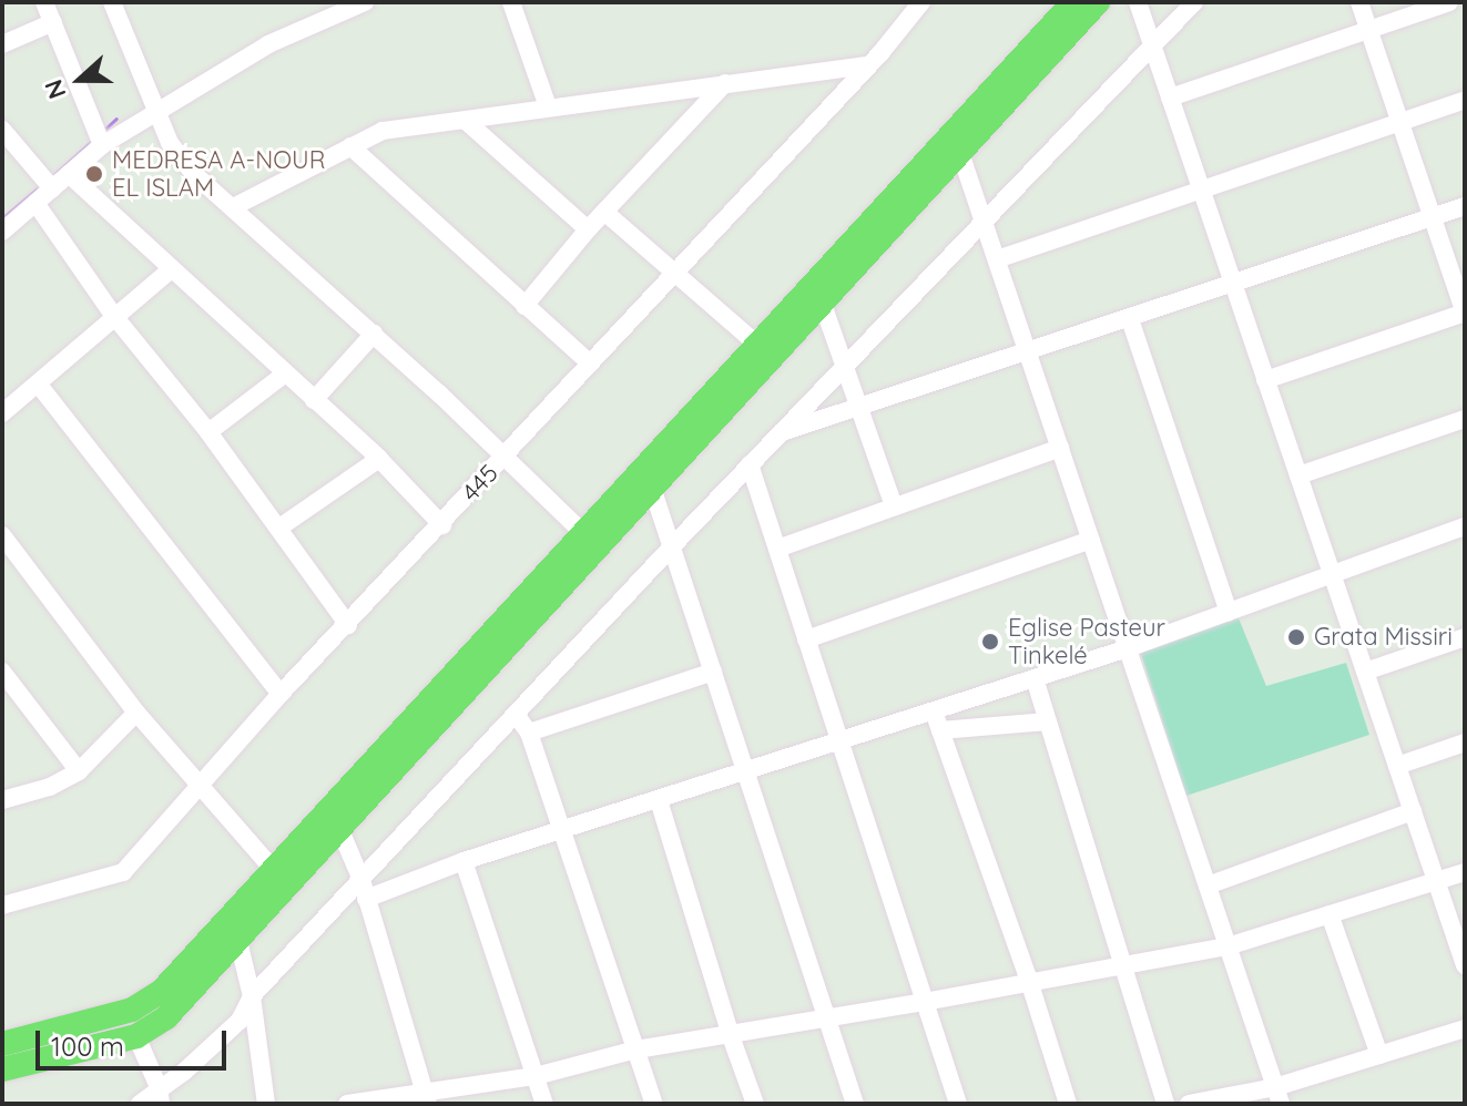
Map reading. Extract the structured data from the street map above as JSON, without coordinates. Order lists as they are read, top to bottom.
{
  "streets": {
    "street": ["445"]
  },
  "places": ["MEDRESA A-NOUR EL ISLAM", "Grata Missiri", "Eglise Pasteur Tinkelé"],
  "scale_bar": "100 m",
  "north": "left"
}
